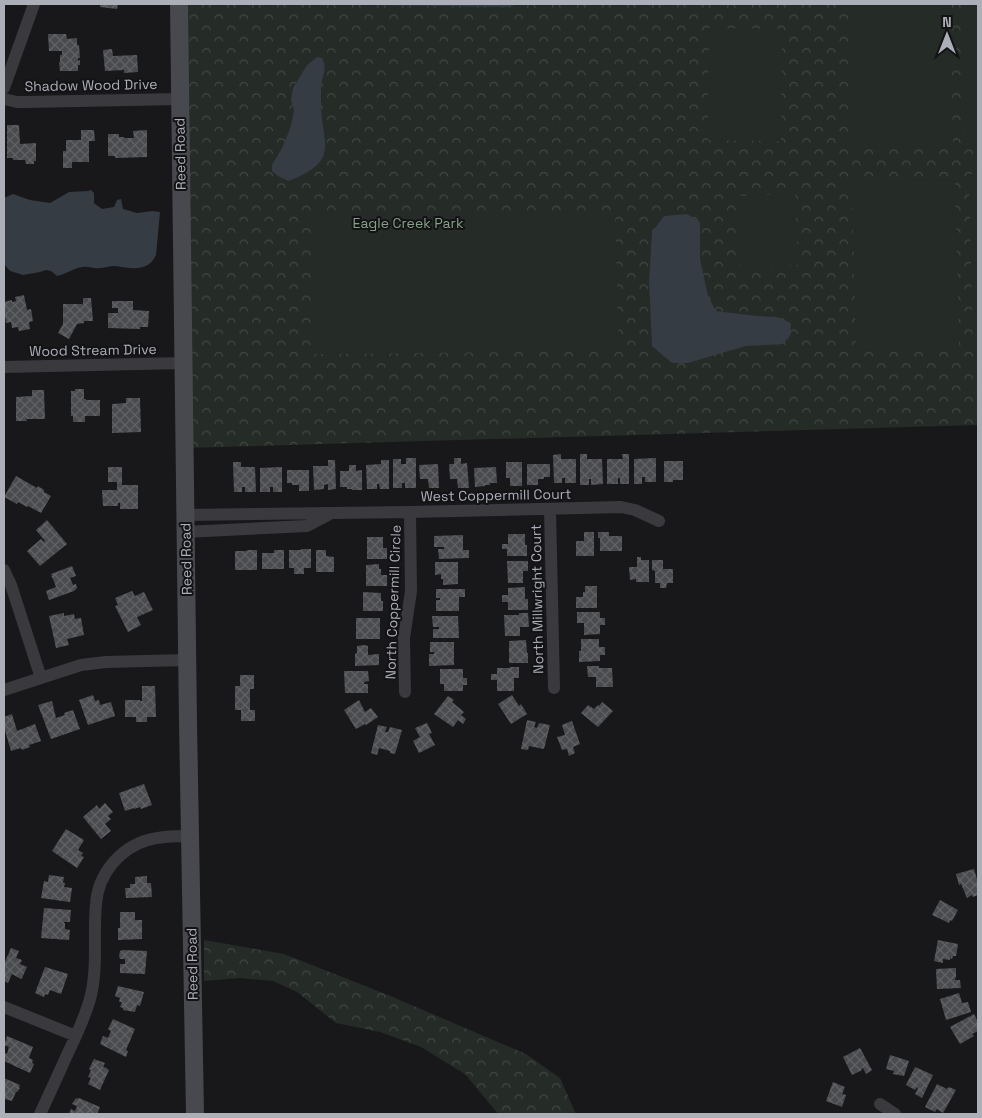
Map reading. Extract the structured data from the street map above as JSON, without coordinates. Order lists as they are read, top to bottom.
{
  "streets": {
    "main road": ["Reed Road"],
    "street": [
      "Shadow Wood Drive",
      "Wood Stream Drive",
      "West Coppermill Court",
      "North Millwright Court",
      "North Coppermill Circle"
    ]
  },
  "crossings": [
    ["Shadow Wood Drive", "Reed Road"],
    ["Reed Road", "Wood Stream Drive"],
    ["Reed Road", "West Coppermill Court"],
    ["West Coppermill Court", "North Millwright Court"],
    ["West Coppermill Court", "North Coppermill Circle"]
  ],
  "parks": ["Eagle Creek Park"],
  "north": "top"
}
